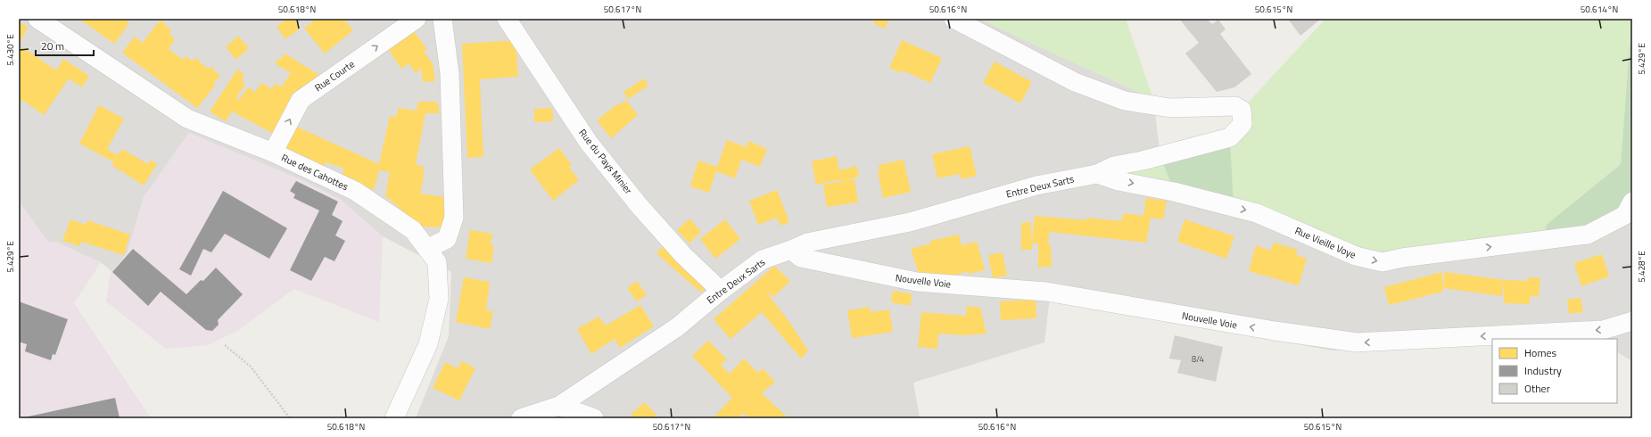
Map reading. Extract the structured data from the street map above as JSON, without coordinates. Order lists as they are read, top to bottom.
{
  "streets": {
    "street": [
      "Rue Courte",
      "Rue du Pays Minier",
      "Rue des Cahottes",
      "Entre Deux Sarts",
      "Rue Vieille Voye",
      "Nouvelle Voie"
    ]
  },
  "crossings": [
    ["Rue Courte", "Rue des Cahottes"],
    ["Rue du Pays Minier", "Entre Deux Sarts"],
    ["Entre Deux Sarts", "Rue Vieille Voye"],
    ["Entre Deux Sarts", "Nouvelle Voie"]
  ],
  "one_way": ["Rue Courte", "Rue Vieille Voye", "Nouvelle Voie"],
  "house_numbers": ["8/4"],
  "legend": ["Homes", "Industry", "Other"],
  "scale_bar": "20 m",
  "coordinates": [
    "50.618°N",
    "50.617°N",
    "50.616°N",
    "50.615°N",
    "50.614°N",
    "5.430°E",
    "5.429°E",
    "5.428°E"
  ]
}
